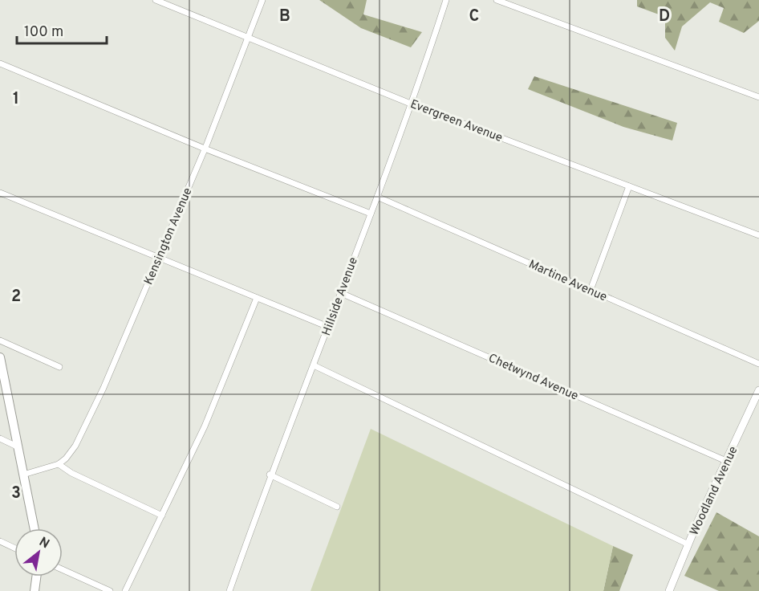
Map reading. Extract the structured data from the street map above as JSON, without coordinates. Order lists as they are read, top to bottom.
{
  "streets": {
    "street": [
      "Evergreen Avenue",
      "Kensington Avenue",
      "Martine Avenue",
      "Hillside Avenue",
      "Chetwynd Avenue",
      "Woodland Avenue"
    ]
  },
  "crossings": [
    ["Evergreen Avenue", "Kensington Avenue"],
    ["Evergreen Avenue", "Hillside Avenue"],
    ["Martine Avenue", "Hillside Avenue"],
    ["Hillside Avenue", "Chetwynd Avenue"],
    ["Chetwynd Avenue", "Woodland Avenue"]
  ],
  "scale_bar": "100 m",
  "north": "top right",
  "grid": {
    "columns": ["B", "C", "D"],
    "rows": ["1", "2", "3"]
  }
}
